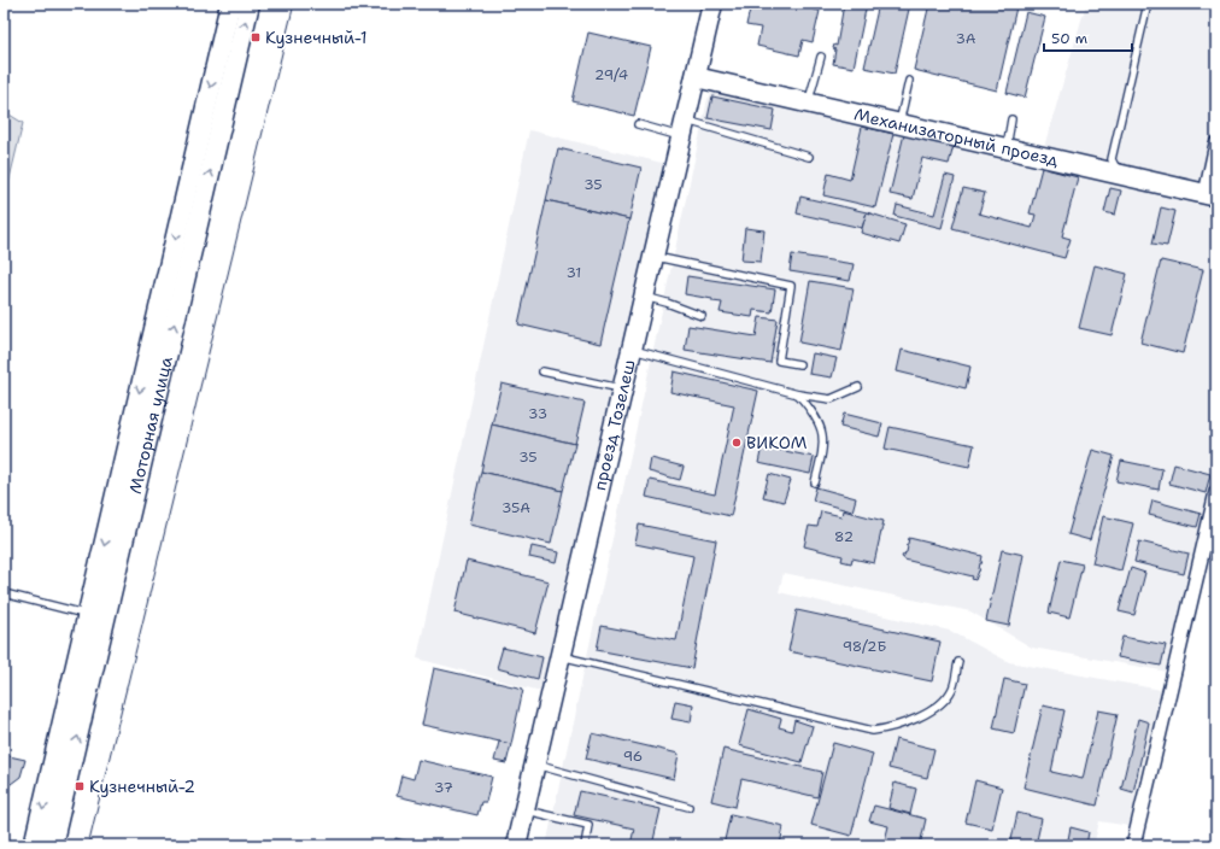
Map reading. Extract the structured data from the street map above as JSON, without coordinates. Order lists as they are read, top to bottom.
{
  "streets": {
    "main road": ["Механизаторный проезд", "Моторная улица", "проезд Тозелеш"]
  },
  "crossings": [
    ["Механизаторный проезд", "проезд Тозелеш"]
  ],
  "places": {
    "transit": ["Кузнечный-1", "Кузнечный-2"],
    "other": ["ВИКОМ"]
  },
  "house_numbers": [
    "3А",
    "29/4",
    "35",
    "31",
    "33",
    "35",
    "35А",
    "82",
    "98/2Б",
    "96",
    "37"
  ],
  "scale_bar": "50 m"
}
